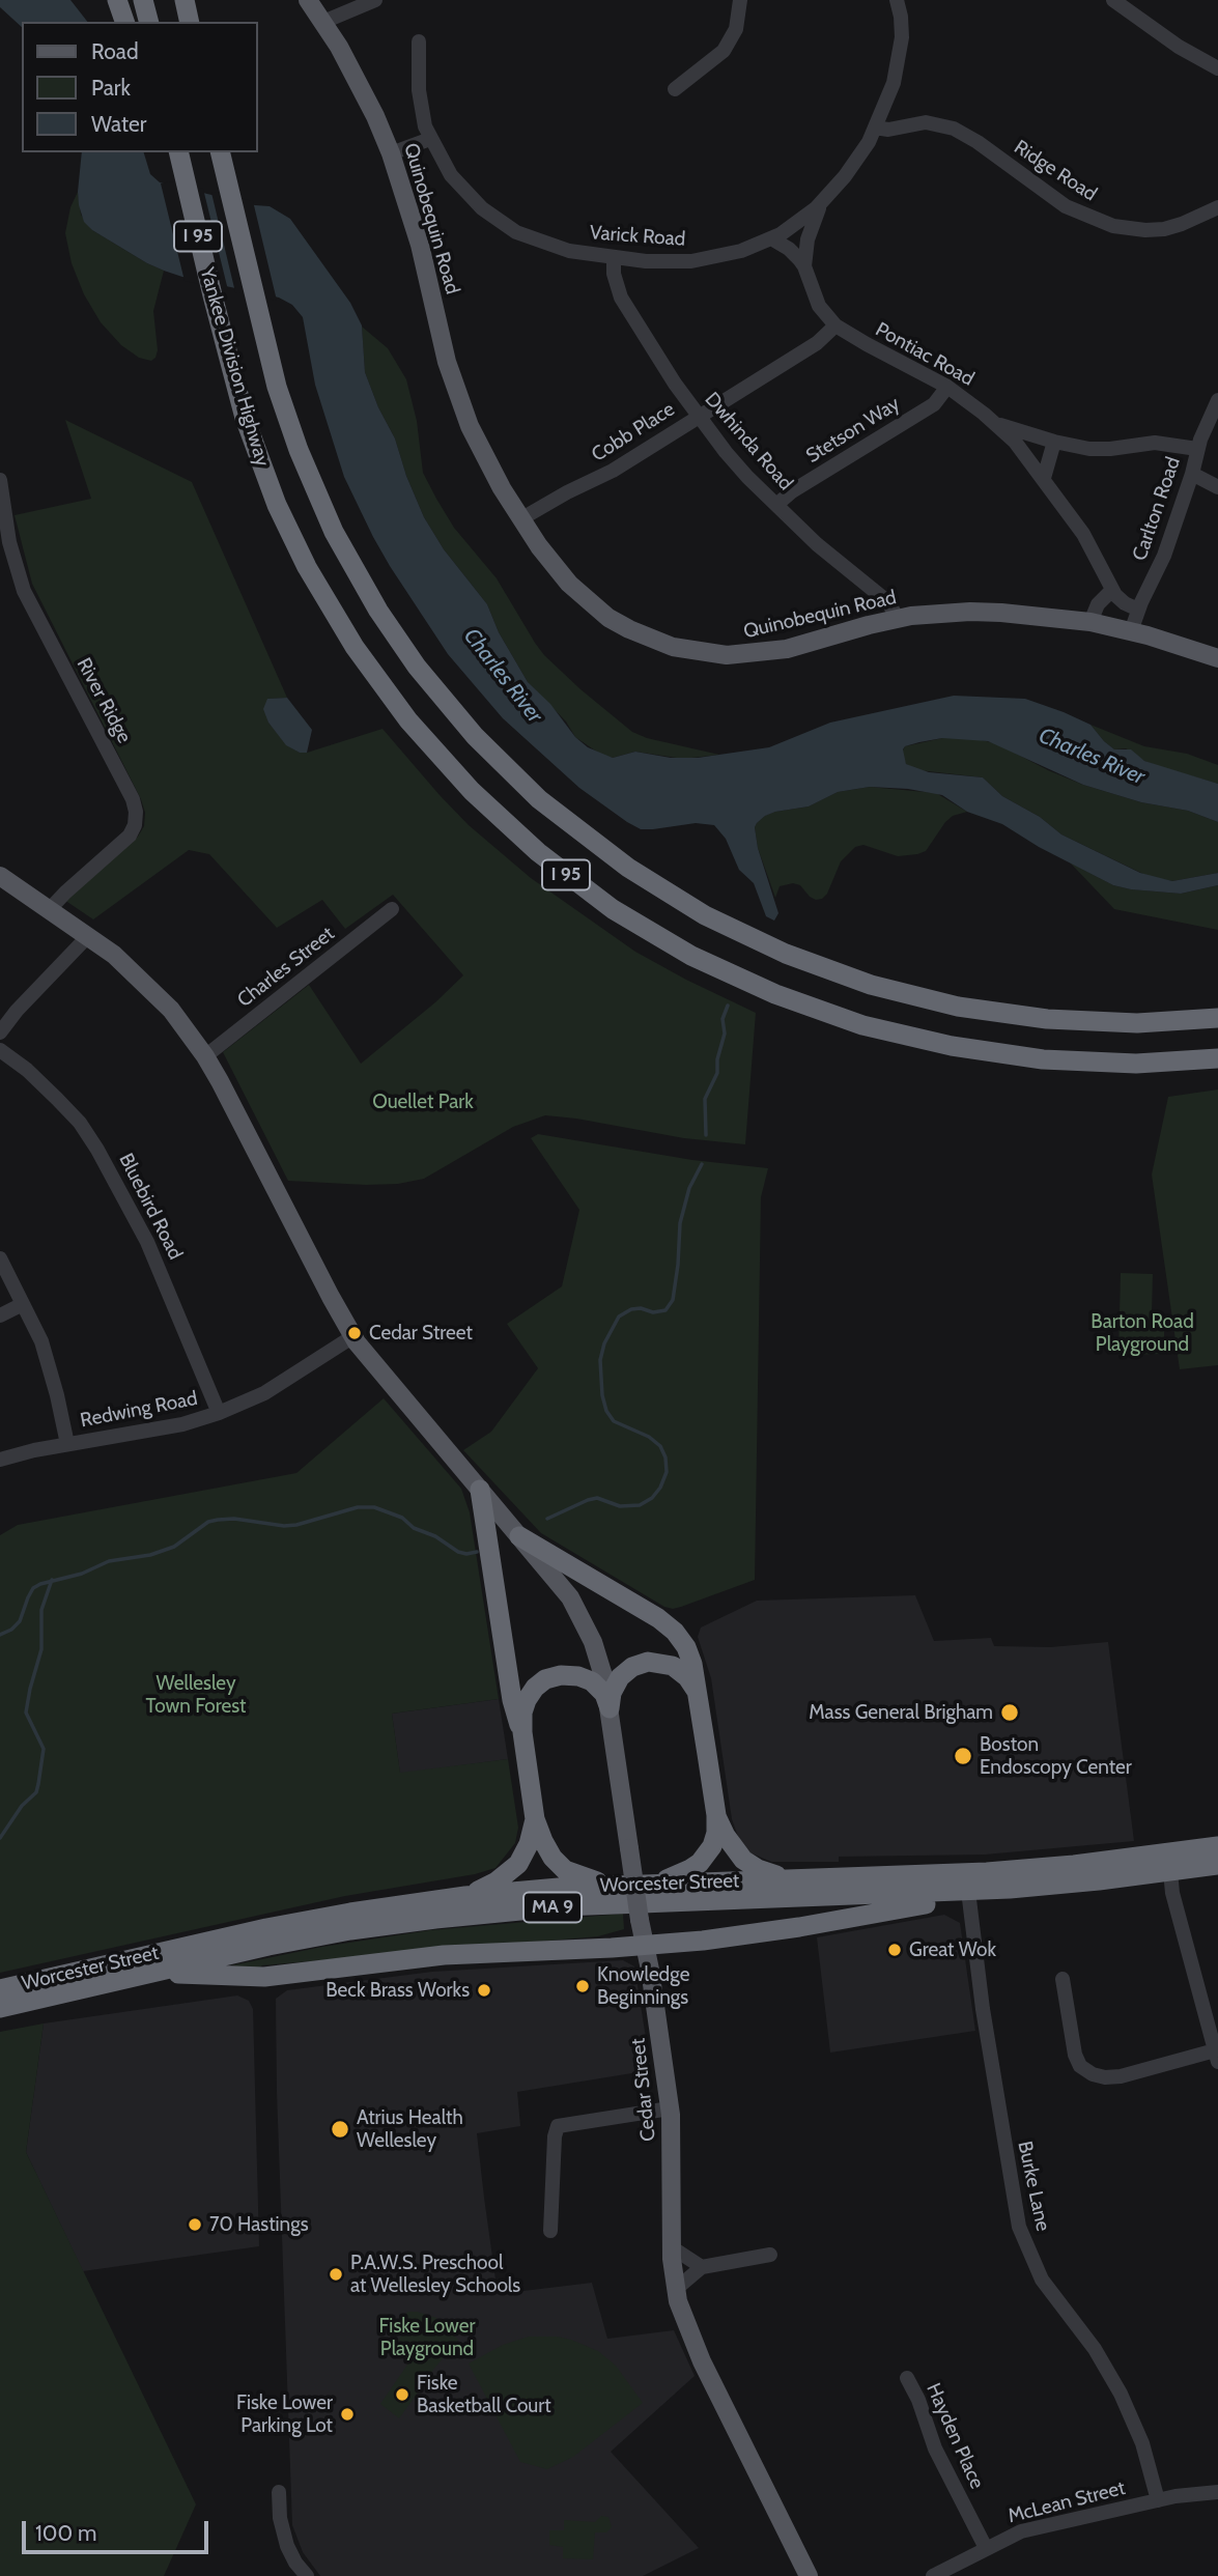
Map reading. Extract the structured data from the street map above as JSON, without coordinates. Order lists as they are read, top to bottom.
{
  "streets": {
    "highway": [
      "I 95",
      "Yankee Division Highway",
      "Worcester Street",
      "MA 9"
    ],
    "main road": ["Quinobequin Road", "Cedar Street"],
    "street": [
      "Ridge Road",
      "Varick Road",
      "Pontiac Road",
      "Stetson Way",
      "Cobb Place",
      "Dwhinda Road",
      "Carlton Road",
      "River Ridge",
      "Charles Street",
      "Bluebird Road",
      "Redwing Road",
      "Burke Lane",
      "Hayden Place",
      "McLean Street"
    ]
  },
  "crossings": [
    ["Ridge Road", "Varick Road"],
    ["Quinobequin Road", "Cobb Place"],
    ["Quinobequin Road", "Dwhinda Road"],
    ["Quinobequin Road", "Carlton Road"],
    ["Varick Road", "Pontiac Road"],
    ["Varick Road", "Dwhinda Road"],
    ["Pontiac Road", "Stetson Way"],
    ["Pontiac Road", "Cobb Place"],
    ["Pontiac Road", "Carlton Road"],
    ["Stetson Way", "Dwhinda Road"],
    ["Cobb Place", "Dwhinda Road"],
    ["River Ridge", "Cedar Street"],
    ["Charles Street", "Cedar Street"],
    ["Bluebird Road", "Redwing Road"],
    ["Redwing Road", "Cedar Street"],
    ["Worcester Street", "Burke Lane"],
    ["Burke Lane", "McLean Street"],
    ["Hayden Place", "McLean Street"]
  ],
  "water": ["Charles River"],
  "parks": [
    "Ouellet Park",
    "Barton Road Playground",
    "Wellesley Town Forest",
    "Fiske Lower Playground"
  ],
  "places": [
    "Cedar Street",
    "Mass General Brigham",
    "Boston Endoscopy Center",
    "Great Wok",
    "Knowledge Beginnings",
    "Beck Brass Works",
    "Atrius Health Wellesley",
    "70 Hastings",
    "P.A.W.S. Preschool at Wellesley Schools",
    "Fiske Basketball Court",
    "Fiske Lower Parking Lot"
  ],
  "legend": ["Road", "Park", "Water"],
  "scale_bar": "100 m"
}
